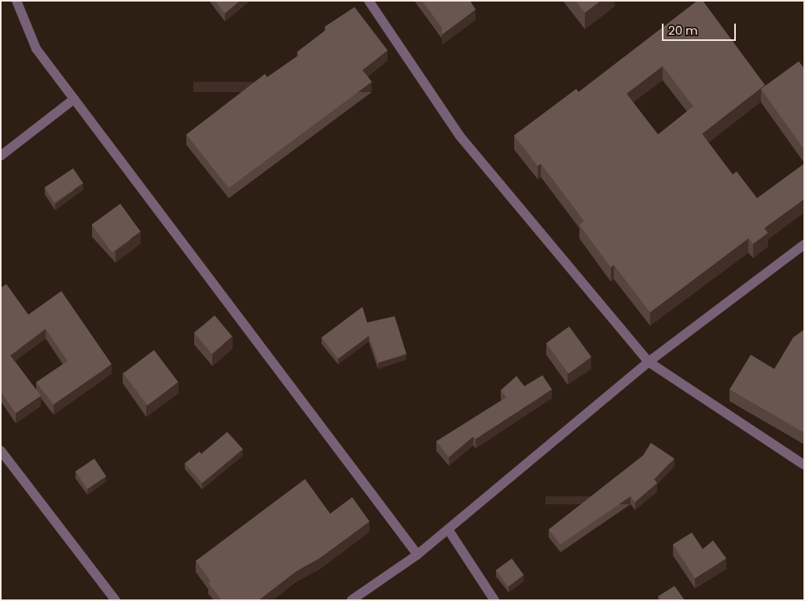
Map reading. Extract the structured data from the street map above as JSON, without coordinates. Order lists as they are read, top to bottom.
{
  "scale_bar": "20 m"
}
